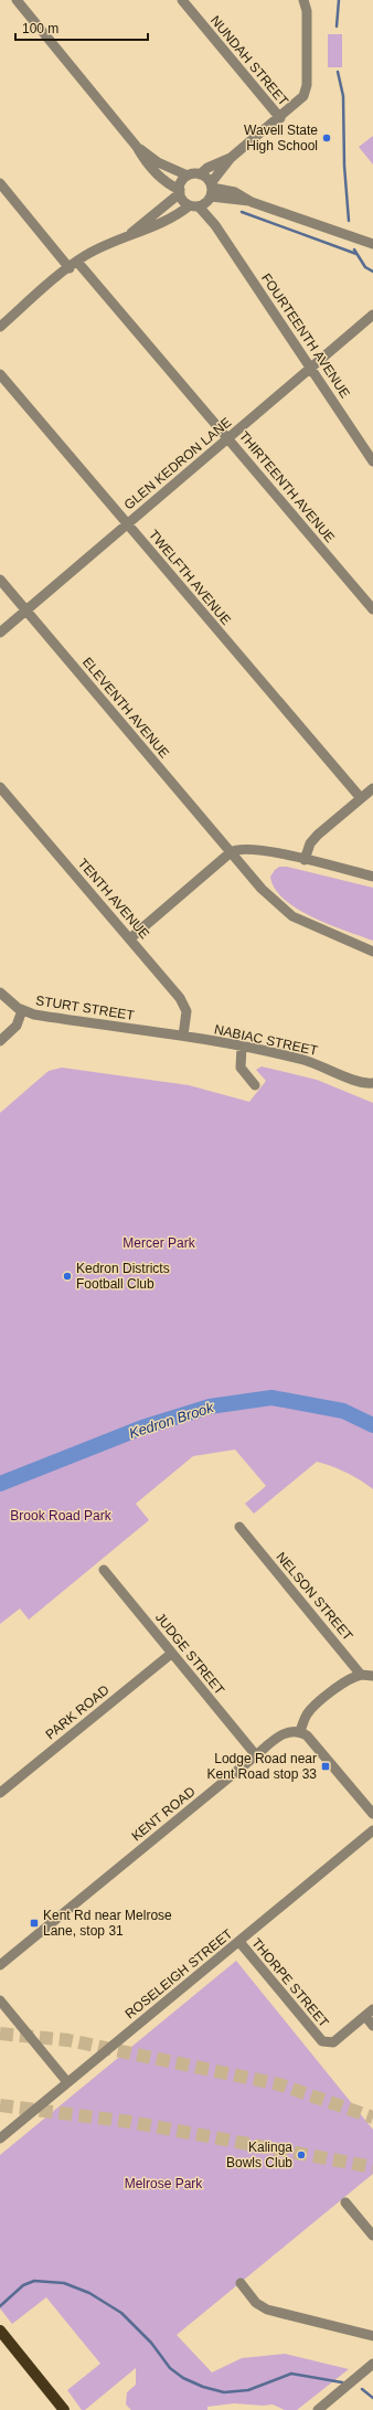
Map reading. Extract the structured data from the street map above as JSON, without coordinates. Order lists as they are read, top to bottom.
{
  "streets": {
    "street": [
      "NUNDAH STREET",
      "FOURTEENTH AVENUE",
      "GLEN KEDRON LANE",
      "THIRTEENTH AVENUE",
      "TWELFTH AVENUE",
      "ELEVENTH AVENUE",
      "TENTH AVENUE",
      "STURT STREET",
      "NABIAC STREET",
      "NELSON STREET",
      "JUDGE STREET",
      "PARK ROAD",
      "KENT ROAD",
      "ROSELEIGH STREET",
      "THORPE STREET"
    ]
  },
  "crossings": [
    ["FOURTEENTH AVENUE", "GLEN KEDRON LANE"],
    ["GLEN KEDRON LANE", "THIRTEENTH AVENUE"],
    ["GLEN KEDRON LANE", "TWELFTH AVENUE"],
    ["GLEN KEDRON LANE", "ELEVENTH AVENUE"],
    ["TENTH AVENUE", "STURT STREET"],
    ["TENTH AVENUE", "NABIAC STREET"],
    ["STURT STREET", "NABIAC STREET"],
    ["JUDGE STREET", "PARK ROAD"],
    ["JUDGE STREET", "KENT ROAD"],
    ["ROSELEIGH STREET", "THORPE STREET"]
  ],
  "water": ["Kedron Brook"],
  "parks": ["Mercer Park", "Brook Road Park", "Melrose Park"],
  "places": {
    "other": ["Wavell State High School", "Kedron Districts Football Club", "Kalinga Bowls Club"],
    "transit": ["Lodge Road near Kent Road stop 33", "Kent Rd near Melrose Lane, stop 31"]
  },
  "scale_bar": "100 m"
}
